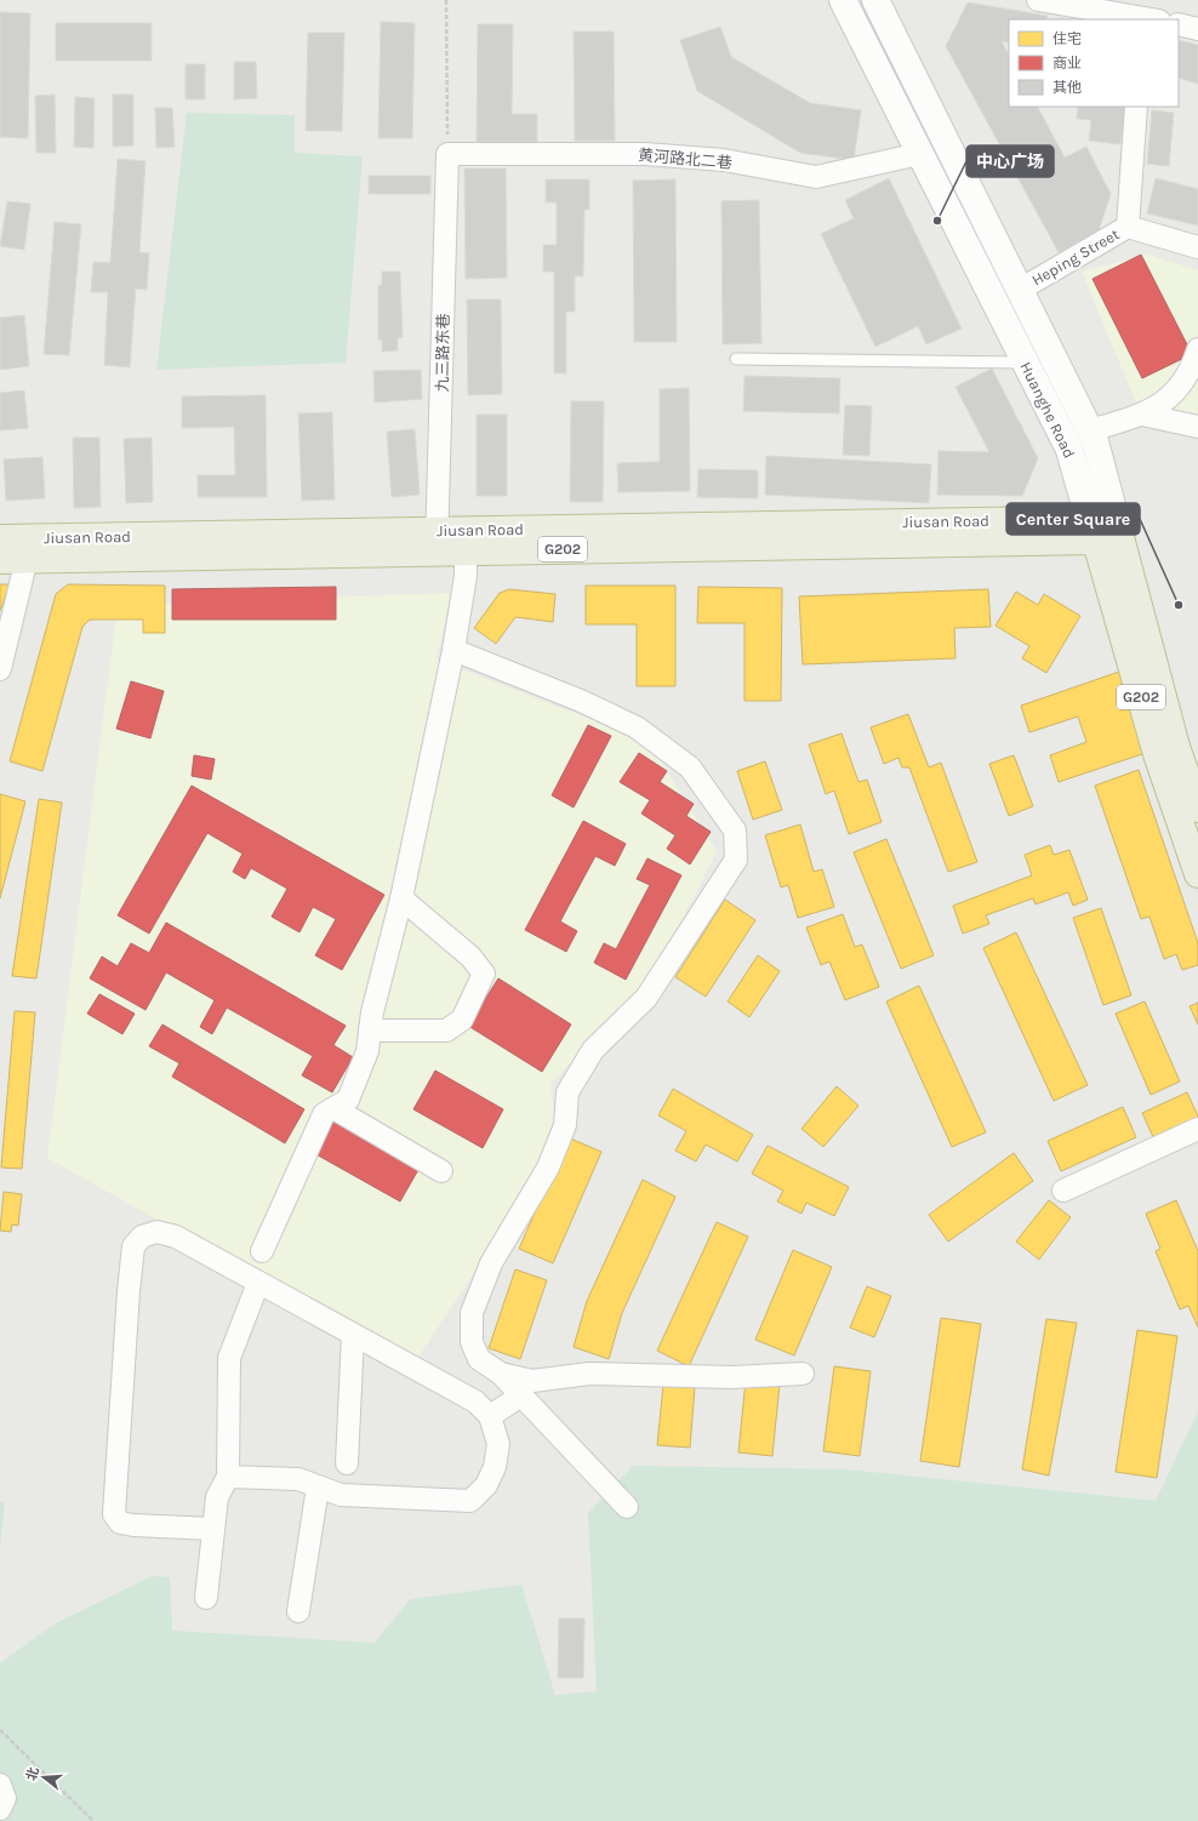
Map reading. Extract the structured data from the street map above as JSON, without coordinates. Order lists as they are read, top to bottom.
{
  "streets": {
    "highway": ["Huanghe Road", "Jiusan Road", "G202"],
    "street": ["黄河路北二巷", "Heping Street", "九三路东巷"]
  },
  "crossings": [
    ["黄河路北二巷", "九三路东巷"],
    ["黄河路北二巷", "Huanghe Road"],
    ["Heping Street", "Huanghe Road"],
    ["九三路东巷", "Jiusan Road"],
    ["Huanghe Road", "Jiusan Road"]
  ],
  "places": ["中心广场", "Center Square"],
  "legend": ["住宅", "商业", "其他"],
  "north": "left"
}
